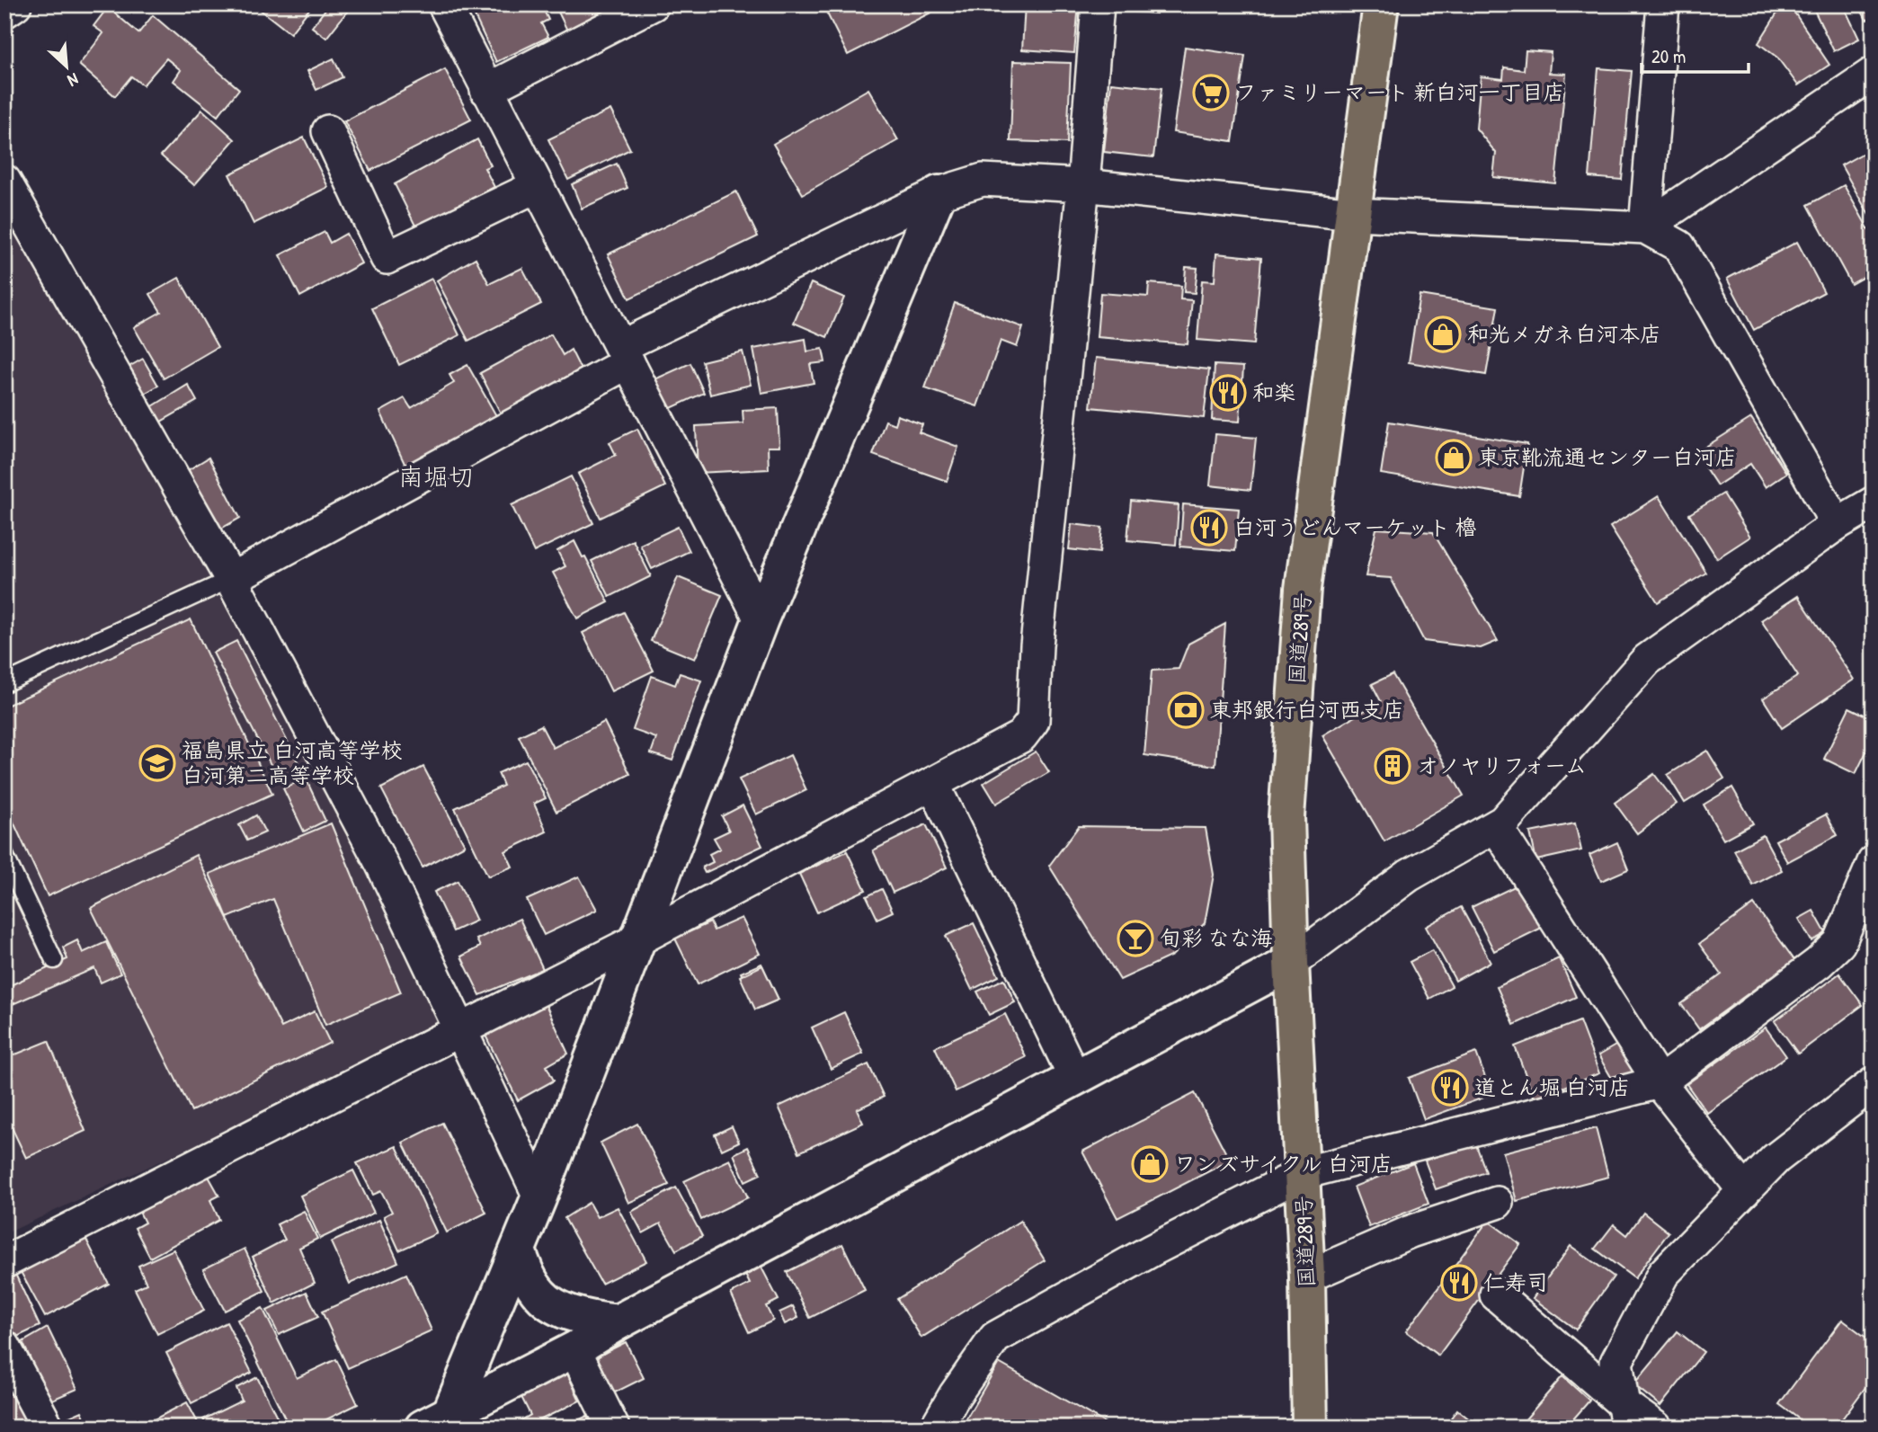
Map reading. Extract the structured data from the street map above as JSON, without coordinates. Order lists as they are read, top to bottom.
{
  "streets": {
    "highway": ["国道289号"]
  },
  "districts": ["南堀切"],
  "places": {
    "supermarket": ["ファミリーマート 新白河一丁目店"],
    "shop": ["和光メガネ白河本店", "東京靴流通センター白河店", "ワンズサイクル 白河店"],
    "restaurant": [
      "和楽",
      "白河うどんマーケット 櫓",
      "道とん堀 白河店",
      "仁寿司"
    ],
    "bank": ["東邦銀行白河西支店"],
    "school or university": ["福島県立 白河高等学校 白河第二高等学校"],
    "building": ["オノヤリフォーム"],
    "bar": ["旬彩 なな海"]
  },
  "scale_bar": "20 m",
  "north": "bottom right"
}
